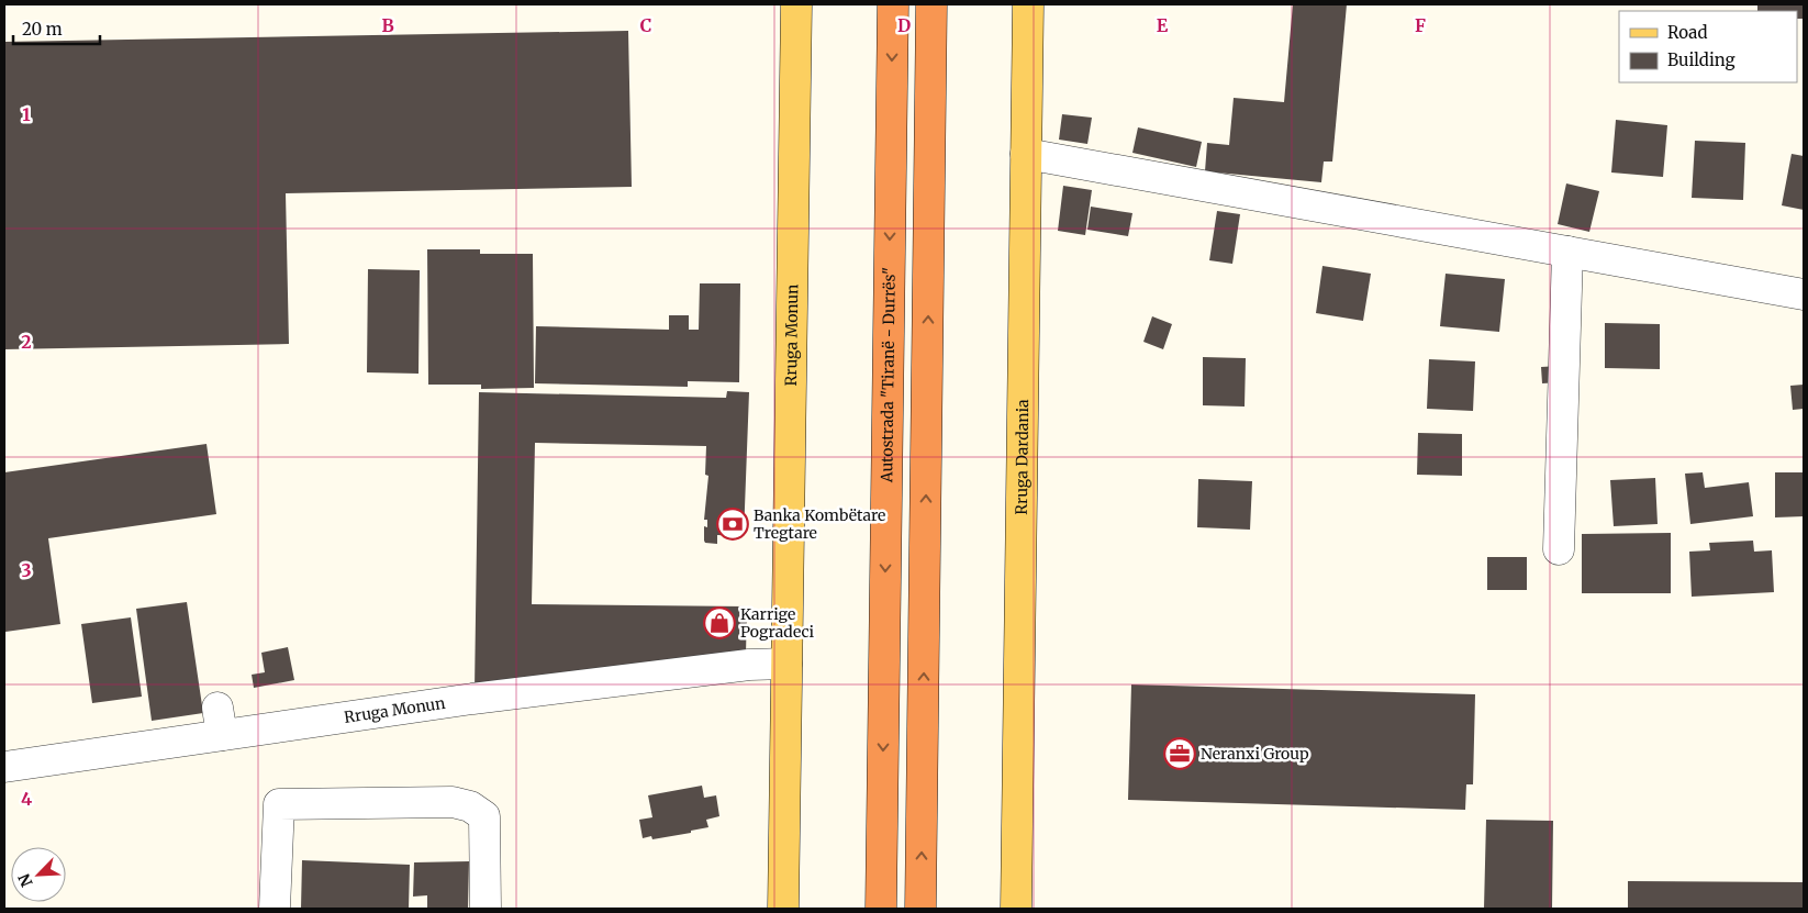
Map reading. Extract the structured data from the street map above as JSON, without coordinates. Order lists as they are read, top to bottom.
{
  "streets": {
    "highway": ["Autostrada \"Tiranë - Durrës\""],
    "main road": ["Rruga Monun", "Rruga Dardania"]
  },
  "places": {
    "bank": ["Banka Kombëtare Tregtare"],
    "shop": ["Karrige Pogradeci"],
    "office": ["Neranxi Group"]
  },
  "legend": ["Road", "Building"],
  "scale_bar": "20 m",
  "north": "bottom left",
  "grid": {
    "columns": [
      "B",
      "C",
      "D",
      "E",
      "F"
    ],
    "rows": [
      "1",
      "2",
      "3",
      "4"
    ]
  }
}
